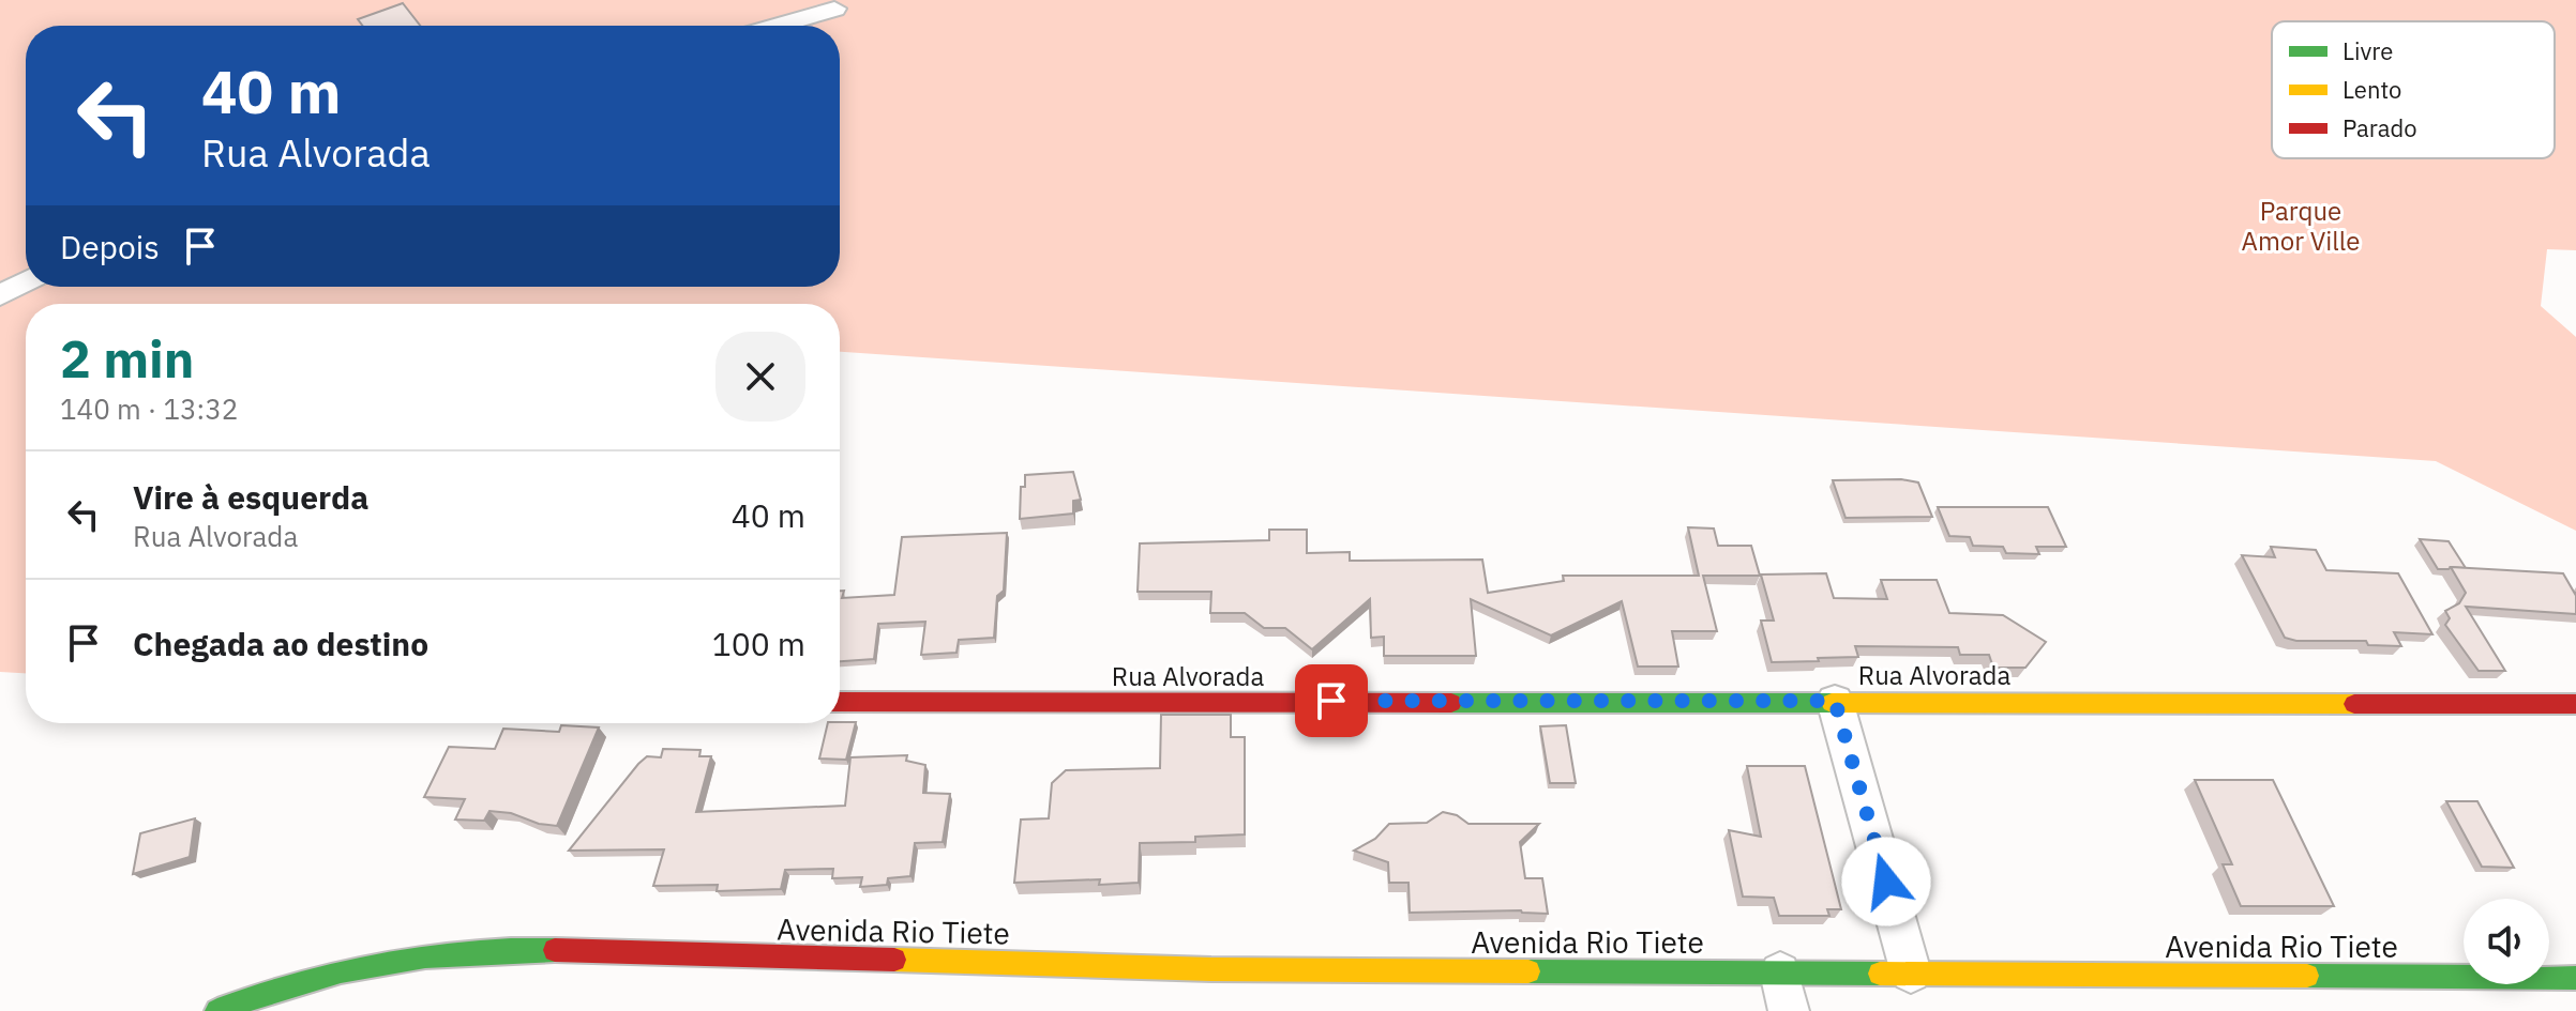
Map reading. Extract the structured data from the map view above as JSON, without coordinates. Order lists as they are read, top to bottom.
{
  "streets": {
    "street": ["Rua Alvorada", "Avenida Rio Tiete"]
  },
  "parks": ["Parque Amor Ville"],
  "legend": ["Livre", "Lento", "Parado"],
  "page": {
    "turn": ["40 m", "Rua Alvorada"],
    "then": "Depois",
    "heading": ["2 min", "140 m · 13:32"],
    "list": [
      {
        "name": "Vire à esquerda",
        "note": "Rua Alvorada",
        "value": "40 m"
      },
      {
        "name": "Chegada ao destino",
        "value": "100 m"
      }
    ]
  }
}
